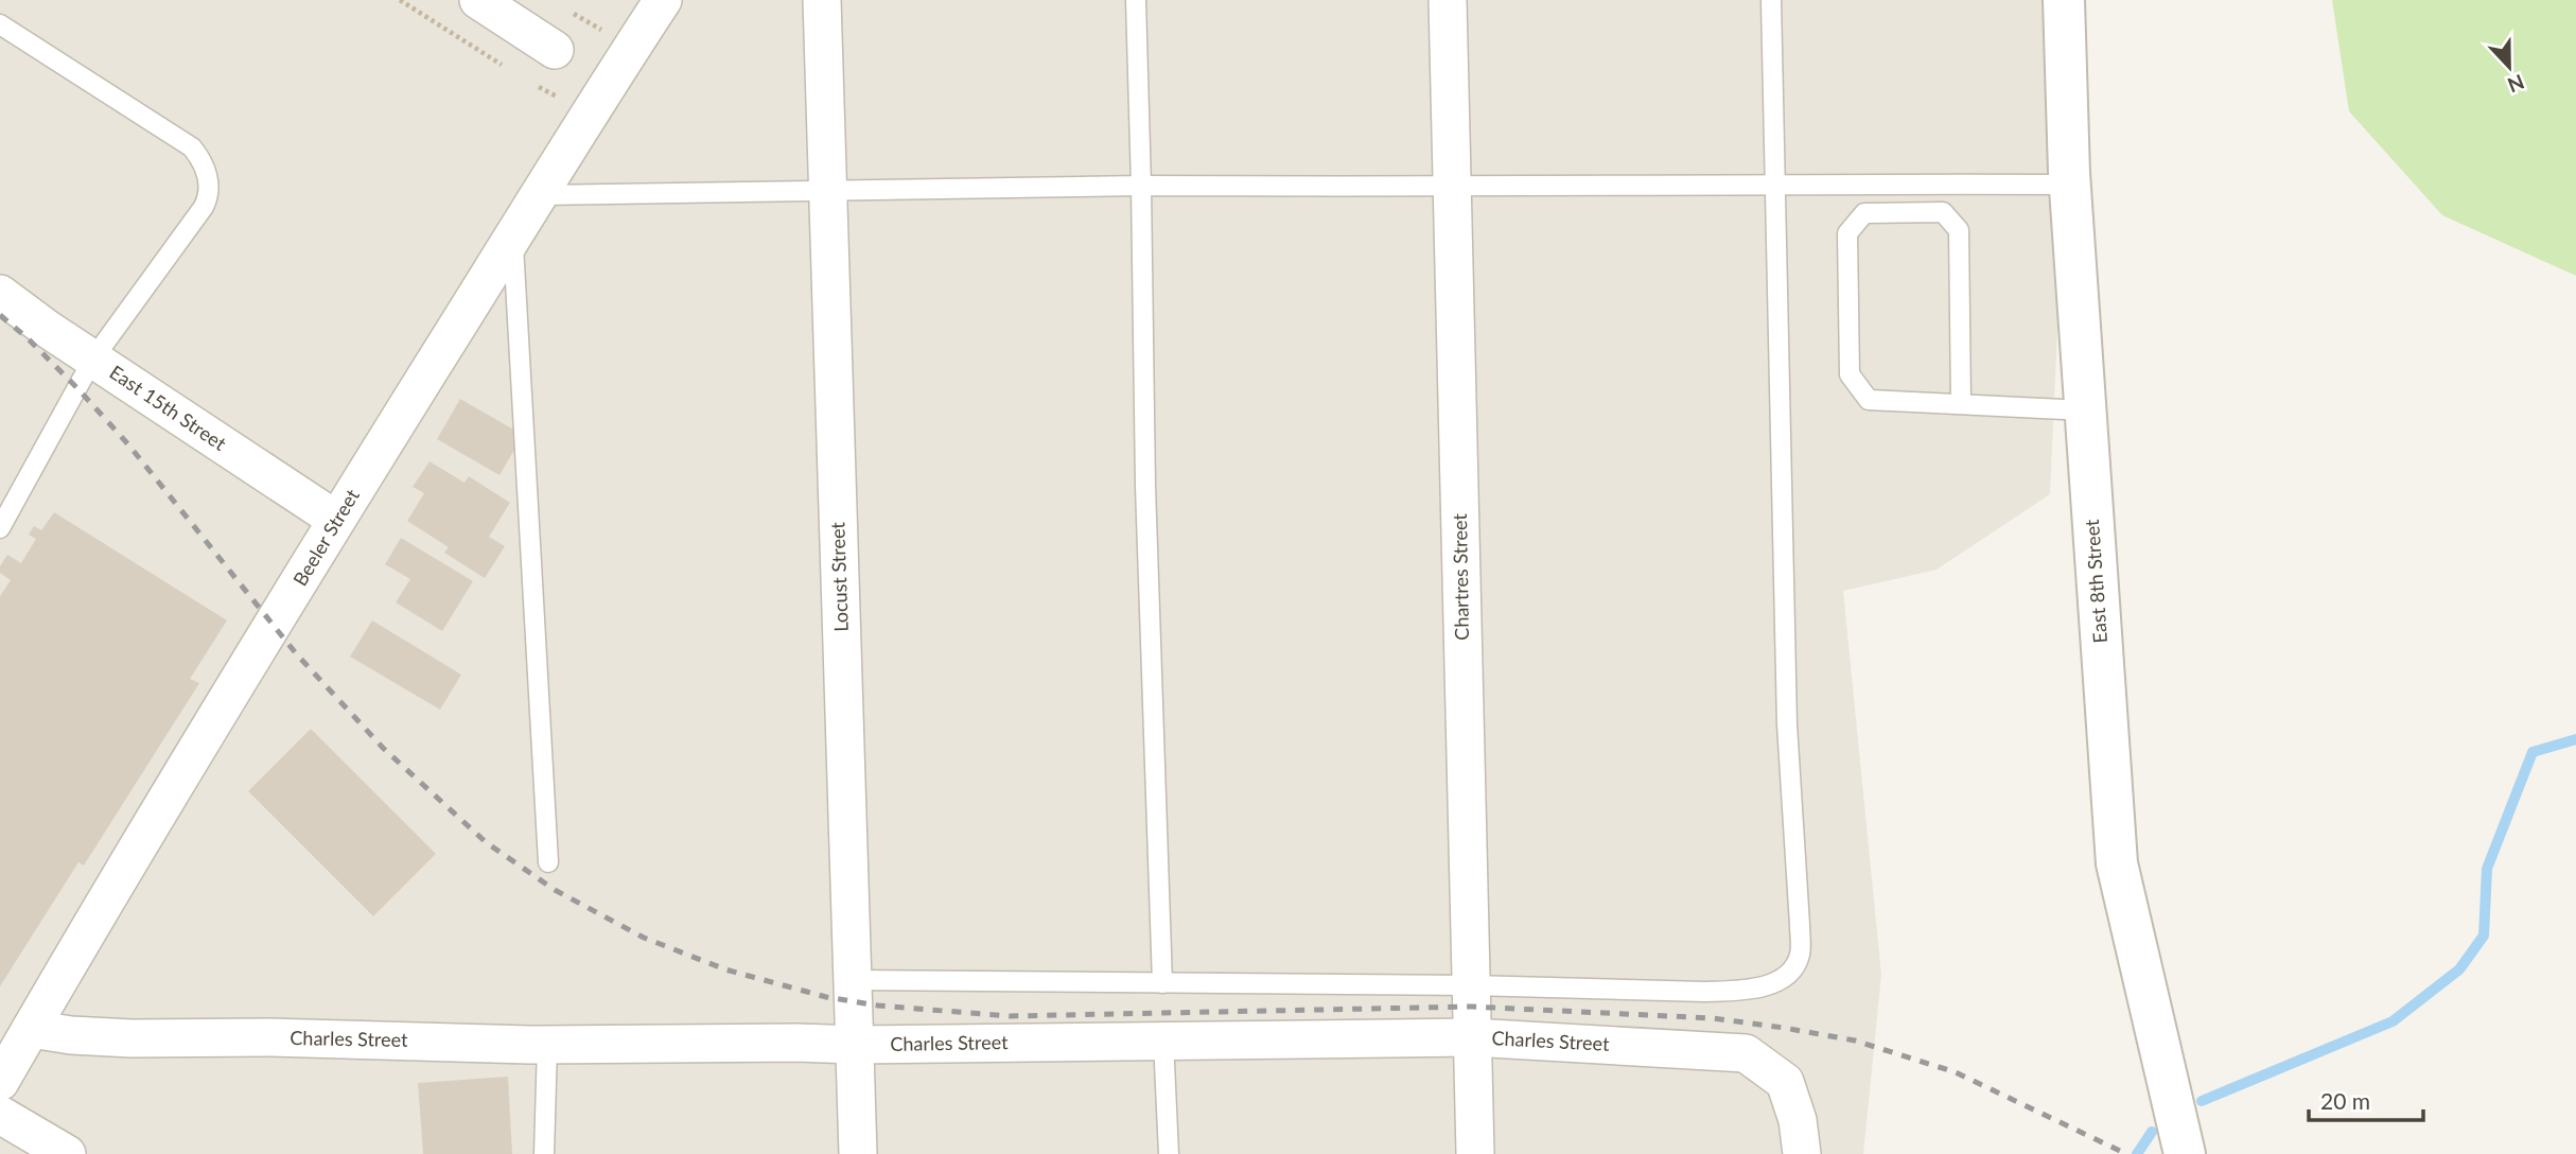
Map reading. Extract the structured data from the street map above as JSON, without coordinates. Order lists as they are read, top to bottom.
{
  "streets": {
    "street": [
      "East 15th Street",
      "Beeler Street",
      "Locust Street",
      "Chartres Street",
      "East 8th Street",
      "Charles Street"
    ]
  },
  "crossings": [
    ["East 15th Street", "Beeler Street"],
    ["Beeler Street", "Charles Street"],
    ["Locust Street", "Charles Street"],
    ["Chartres Street", "Charles Street"]
  ],
  "scale_bar": "20 m",
  "north": "bottom"
}
